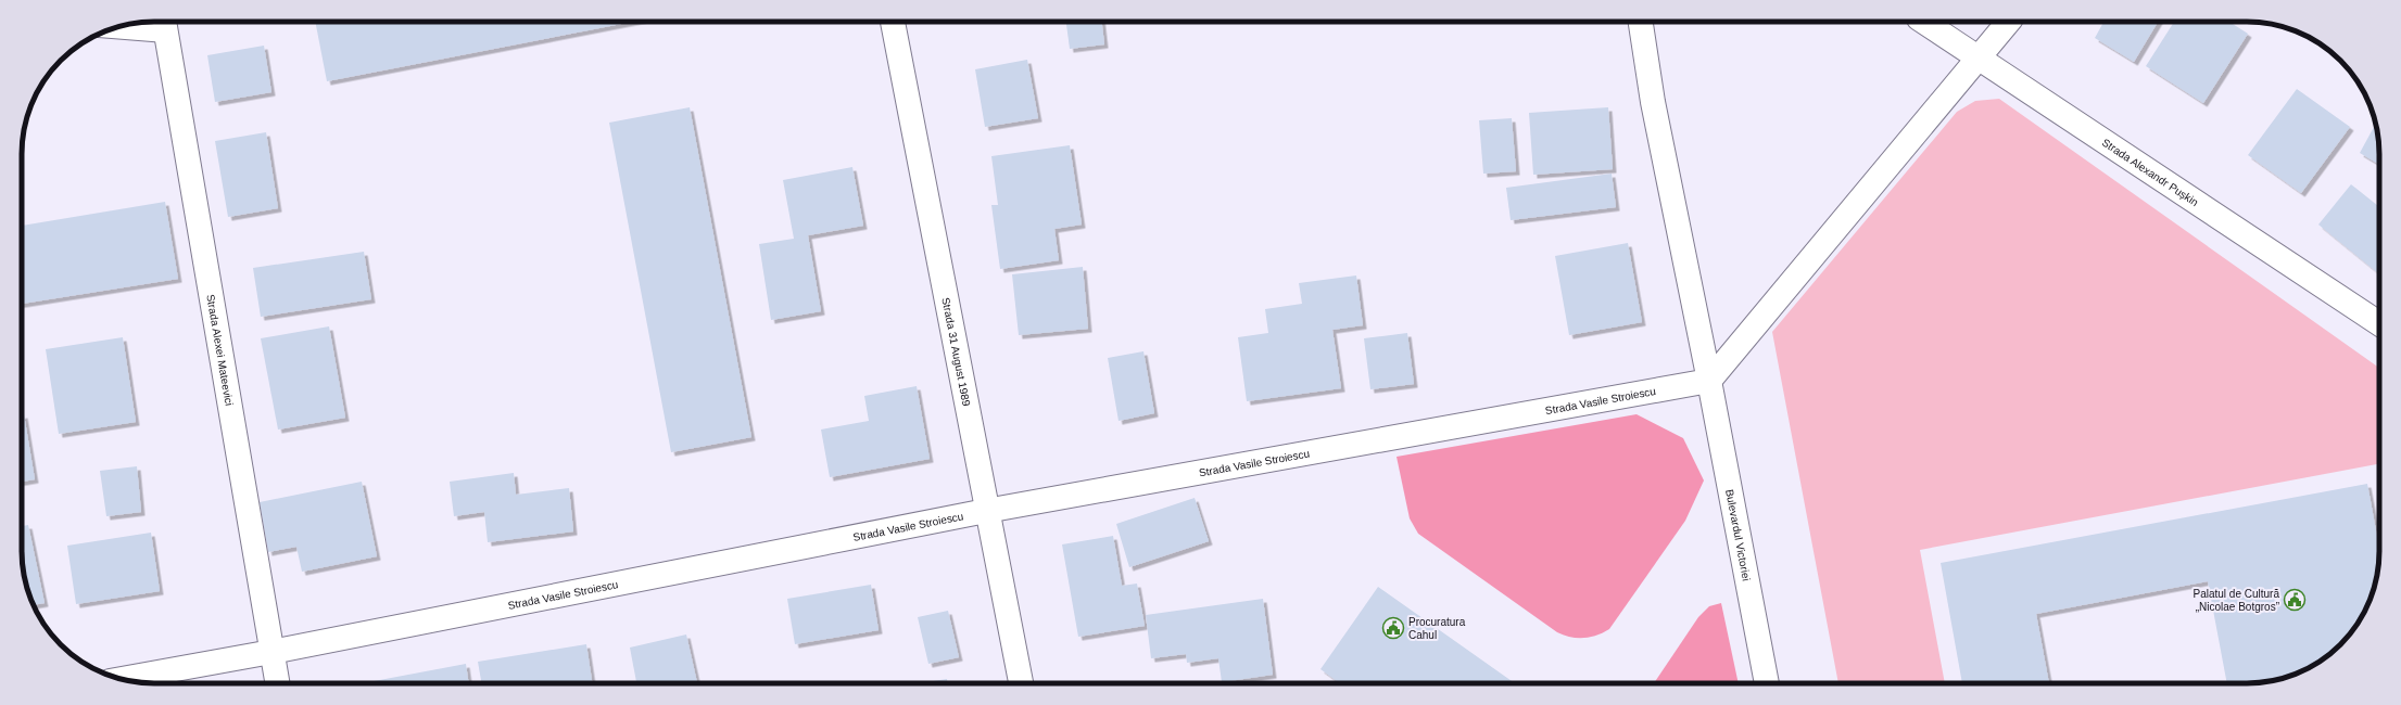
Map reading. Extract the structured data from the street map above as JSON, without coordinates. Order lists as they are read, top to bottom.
{
  "streets": {
    "street": [
      "Strada Alexandr Pușkin",
      "Strada Alexei Mateevici",
      "Strada 31 August 1989",
      "Strada Vasile Stroiescu",
      "Bulevardul Victoriei"
    ]
  },
  "crossings": [
    ["Strada Alexei Mateevici", "Strada Vasile Stroiescu"],
    ["Strada 31 August 1989", "Strada Vasile Stroiescu"],
    ["Strada Vasile Stroiescu", "Bulevardul Victoriei"]
  ],
  "places": {
    "public building": ["Palatul de Cultură „Nicolae Botgros”", "Procuratura Cahul"]
  }
}
